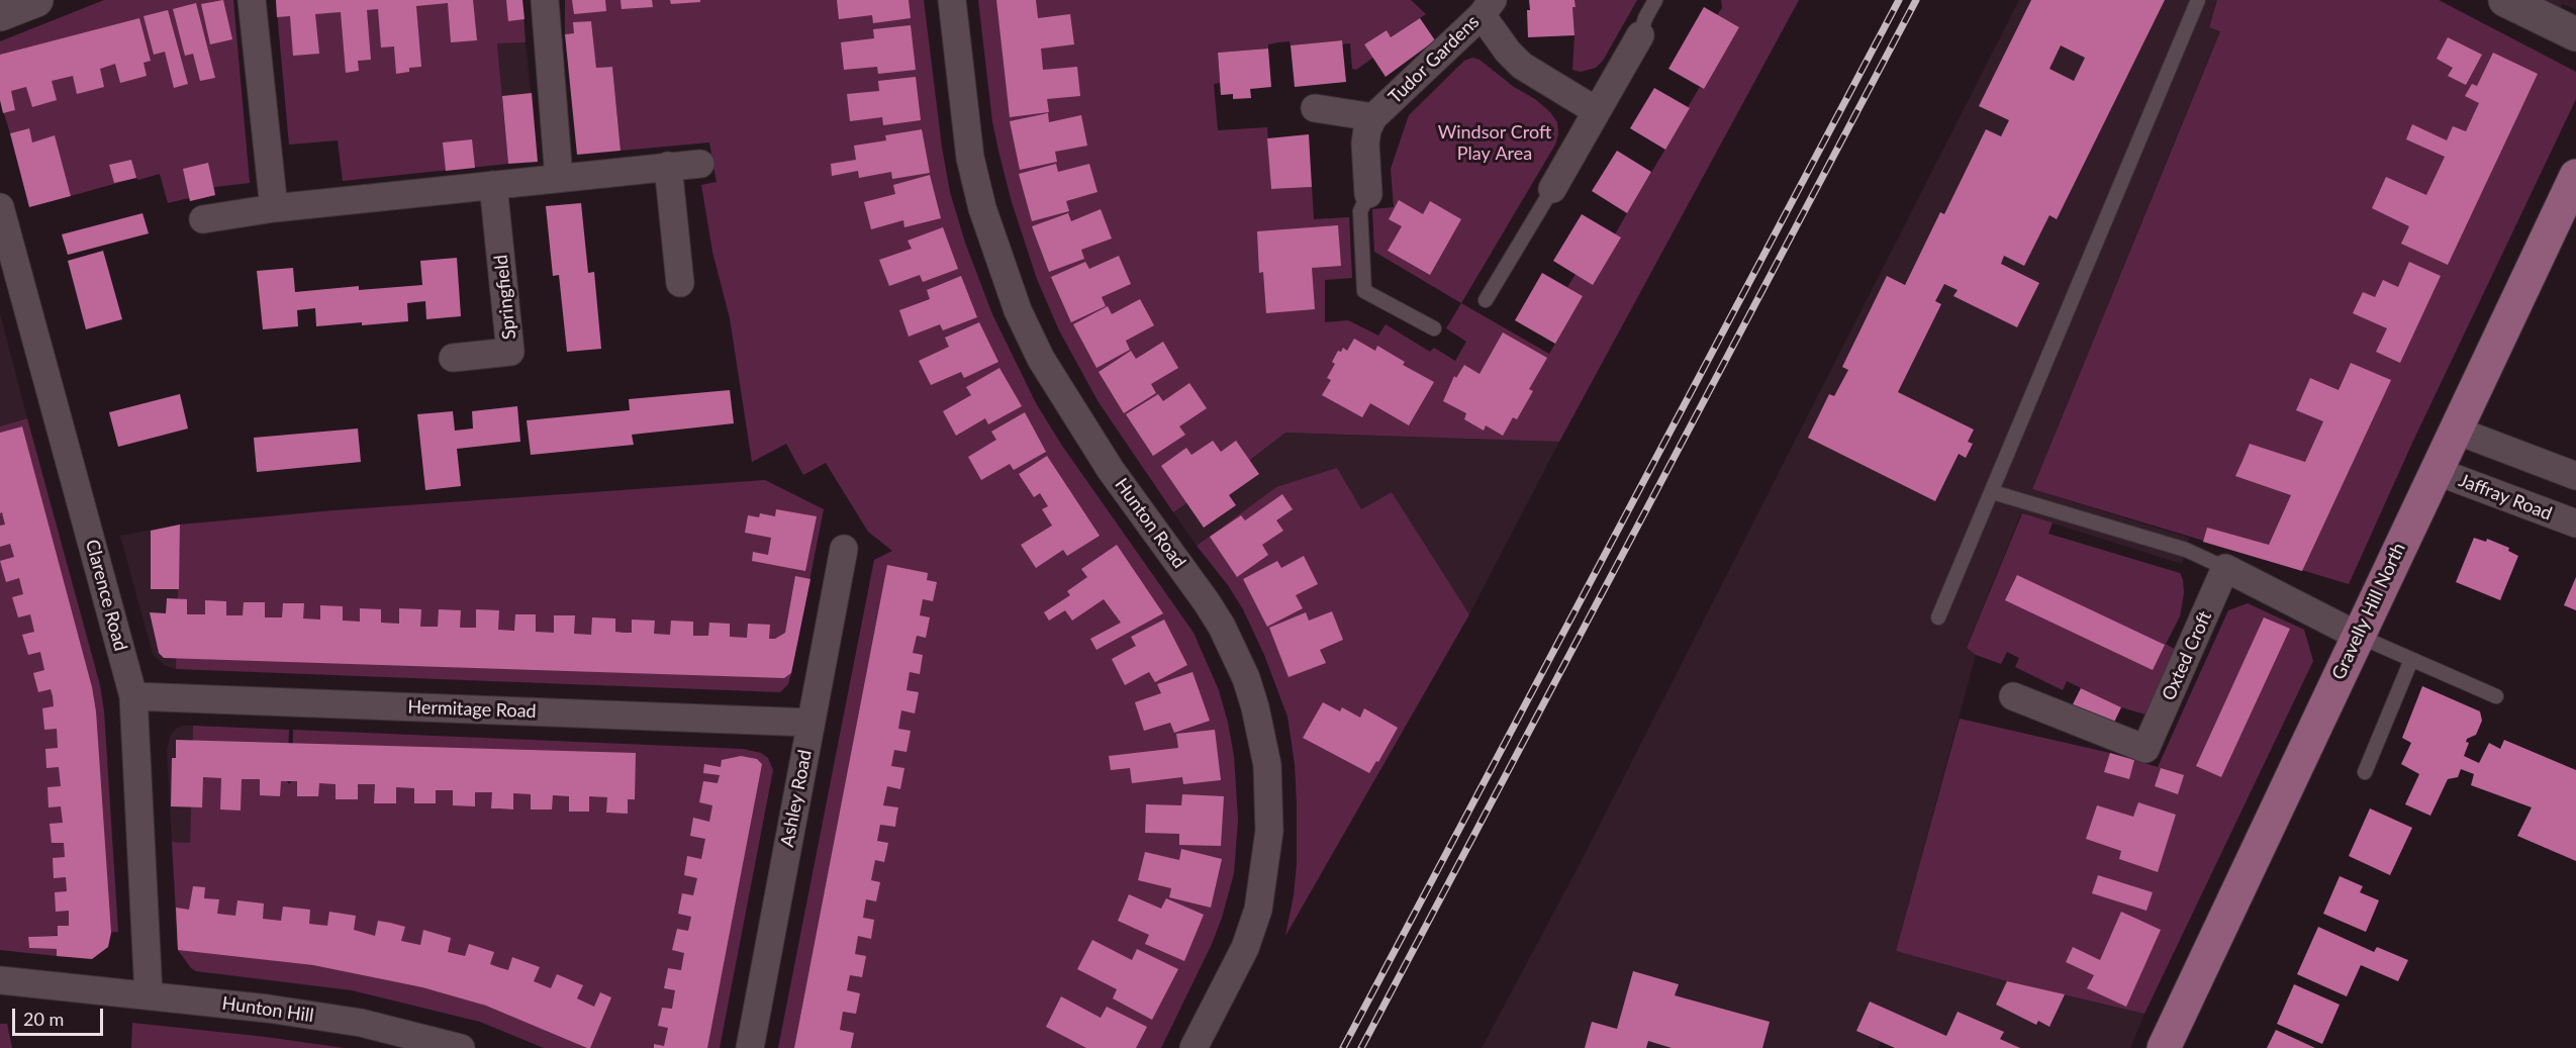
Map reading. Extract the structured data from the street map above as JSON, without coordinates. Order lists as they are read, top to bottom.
{
  "streets": {
    "main road": ["Gravelly Hill North"],
    "street": [
      "Tudor Gardens",
      "Springfield",
      "Jaffray Road",
      "Hunton Road",
      "Clarence Road",
      "Oxted Croft",
      "Hermitage Road",
      "Ashley Road",
      "Hunton Hill"
    ]
  },
  "crossings": [
    ["Jaffray Road", "Gravelly Hill North"],
    ["Clarence Road", "Hermitage Road"],
    ["Clarence Road", "Hunton Hill"],
    ["Hermitage Road", "Ashley Road"]
  ],
  "parks": ["Windsor Croft Play Area"],
  "scale_bar": "20 m"
}
